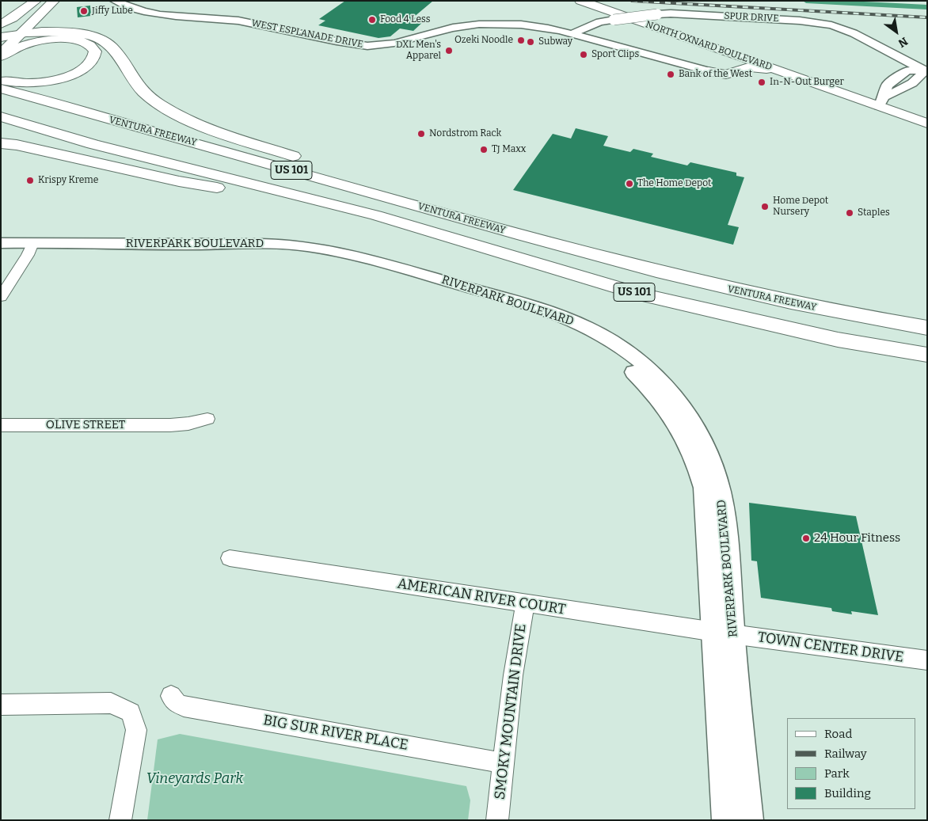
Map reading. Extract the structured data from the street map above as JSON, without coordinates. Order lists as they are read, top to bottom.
{
  "streets": {
    "main road": ["NORTH OXNARD BOULEVARD", "VENTURA FREEWAY", "US 101"],
    "street": [
      "SPUR DRIVE",
      "WEST ESPLANADE DRIVE",
      "RIVERPARK BOULEVARD",
      "OLIVE STREET",
      "AMERICAN RIVER COURT",
      "TOWN CENTER DRIVE",
      "SMOKY MOUNTAIN DRIVE",
      "BIG SUR RIVER PLACE"
    ]
  },
  "crossings": [
    ["SPUR DRIVE", "WEST ESPLANADE DRIVE"],
    ["RIVERPARK BOULEVARD", "AMERICAN RIVER COURT"],
    ["RIVERPARK BOULEVARD", "TOWN CENTER DRIVE"],
    ["AMERICAN RIVER COURT", "TOWN CENTER DRIVE"],
    ["AMERICAN RIVER COURT", "SMOKY MOUNTAIN DRIVE"],
    ["SMOKY MOUNTAIN DRIVE", "BIG SUR RIVER PLACE"]
  ],
  "parks": ["Vineyards Park"],
  "places": [
    "Jiffy Lube",
    "Food 4 Less",
    "Ozeki Noodle",
    "Subway",
    "DXL Men's Apparel",
    "Sport Clips",
    "Bank of the West",
    "In-N-Out Burger",
    "Nordstrom Rack",
    "TJ Maxx",
    "Krispy Kreme",
    "The Home Depot",
    "Home Depot Nursery",
    "Staples",
    "24 Hour Fitness"
  ],
  "legend": [
    "Road",
    "Railway",
    "Park",
    "Building"
  ],
  "north": "bottom right"
}
